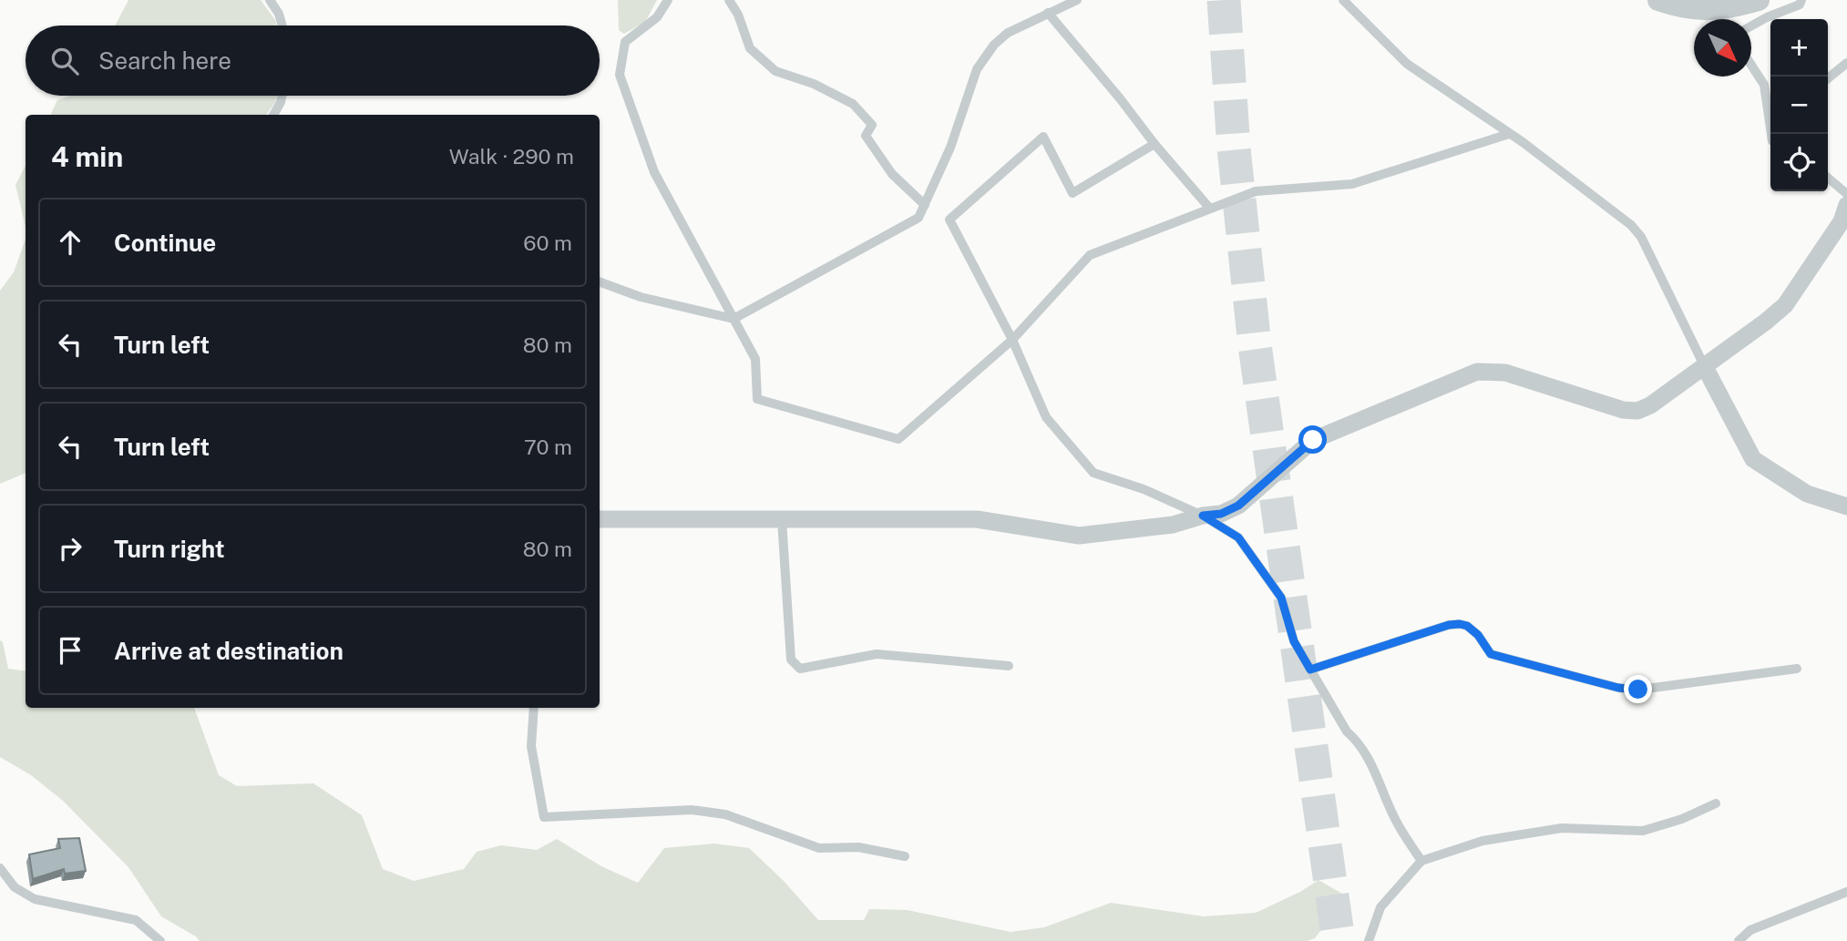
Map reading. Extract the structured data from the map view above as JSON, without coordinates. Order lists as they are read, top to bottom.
{
  "north": "bottom right",
  "page": {
    "map_buttons": ["+", "−"],
    "search": "Search here",
    "heading": ["4 min", "Walk · 290 m"],
    "list": [
      ["Continue", "60 m"],
      ["Turn left", "80 m"],
      ["Turn left", "70 m"],
      ["Turn right", "80 m"],
      "Arrive at destination"
    ]
  }
}
